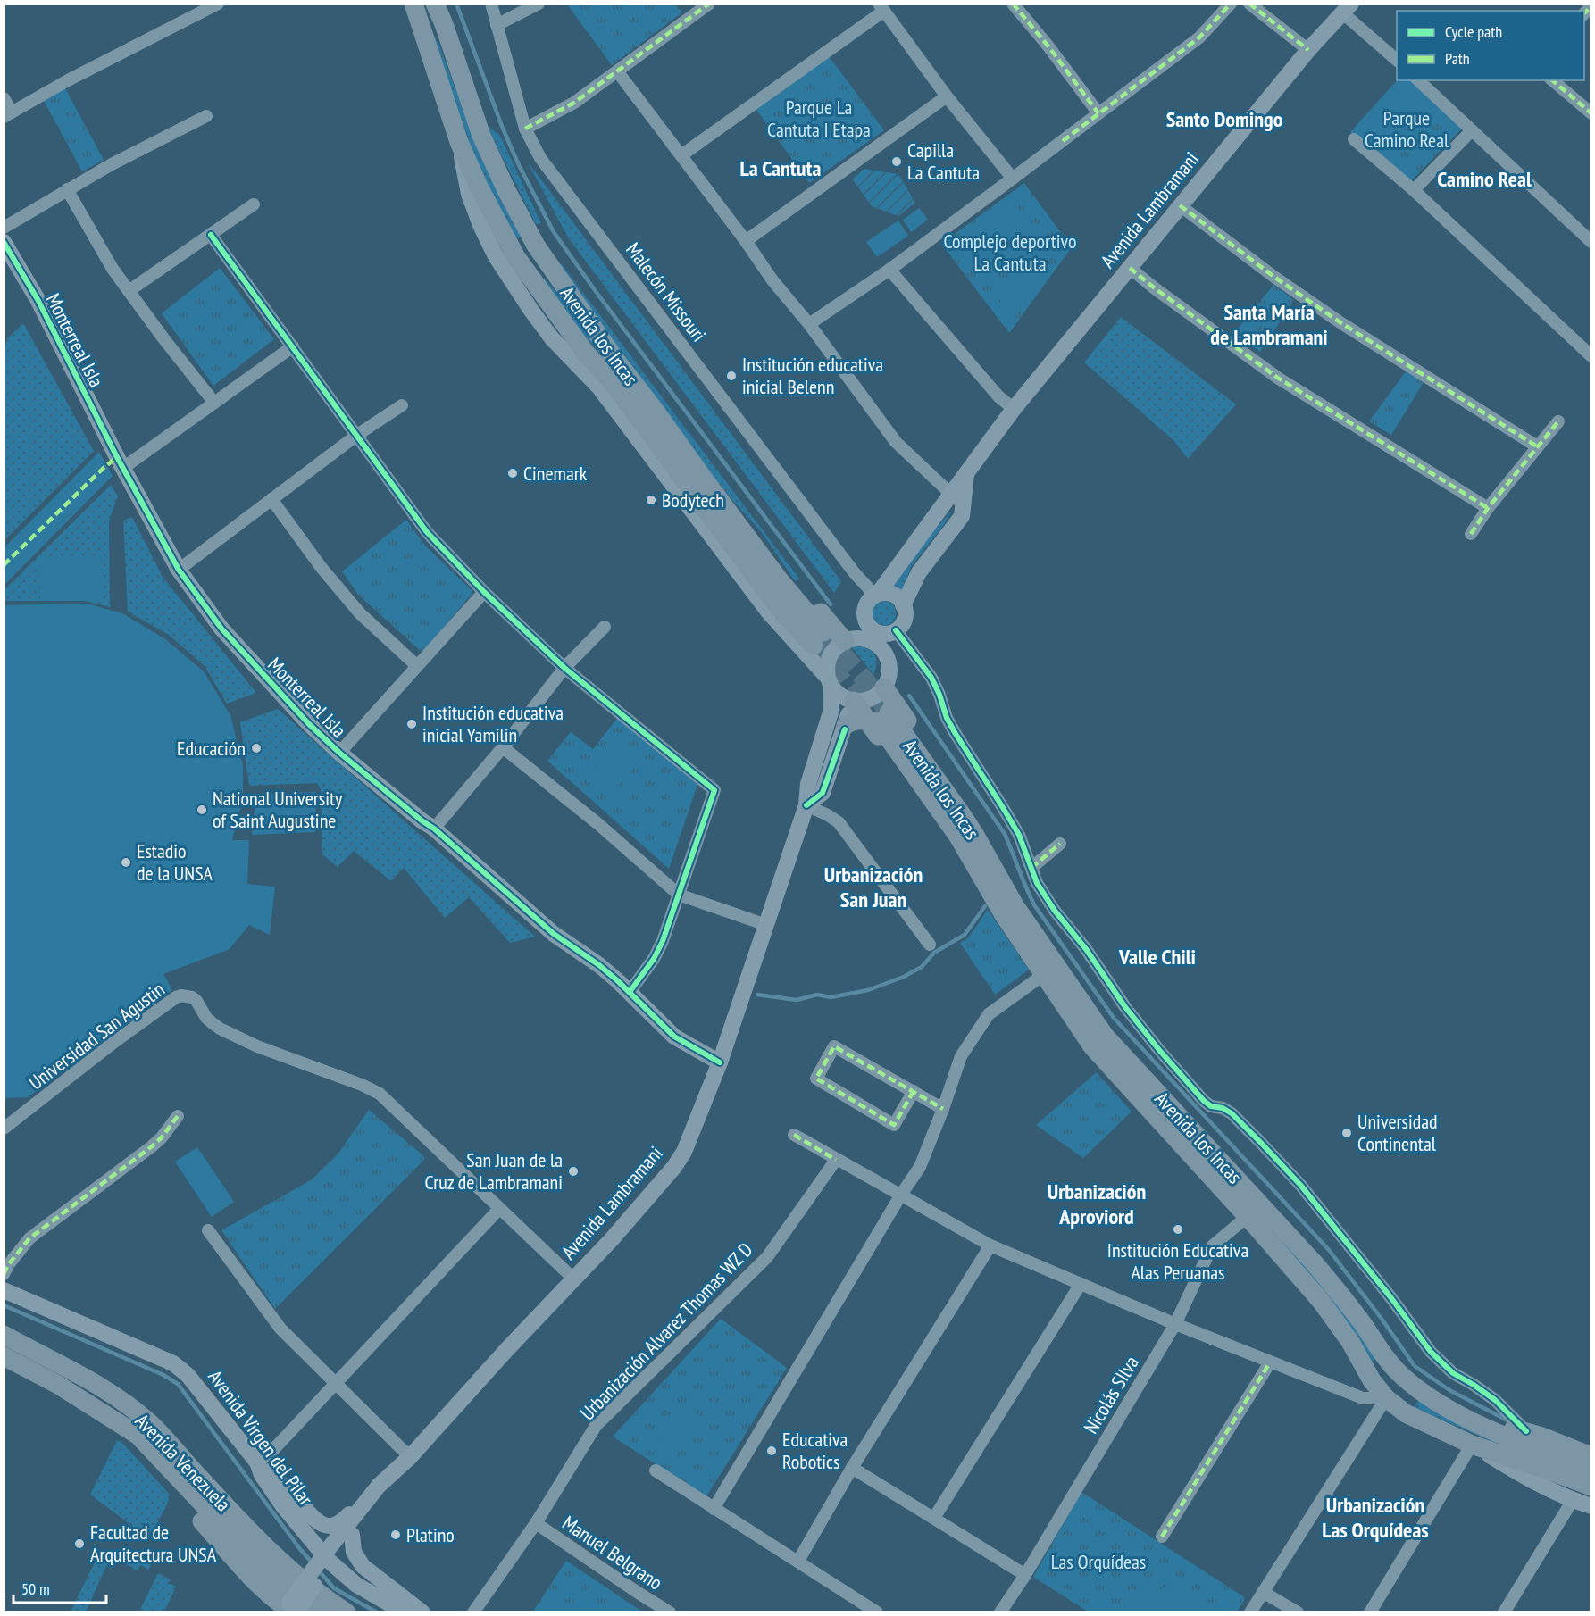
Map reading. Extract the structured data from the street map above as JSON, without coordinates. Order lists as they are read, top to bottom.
{
  "streets": {
    "main road": [
      "Avenida Lambramani",
      "Avenida los Incas",
      "Monterreal Isla",
      "Avenida Virgen del Pilar",
      "Avenida Venezuela"
    ],
    "street": [
      "Malecón Missouri",
      "Universidad San Agustin",
      "Urbanización Alvarez Thomas WZ D",
      "Nicolás SIlva",
      "Manuel Belgrano"
    ]
  },
  "crossings": [
    ["Avenida Lambramani", "Malecón Missouri"],
    ["Avenida Lambramani", "Avenida los Incas"],
    ["Avenida Lambramani", "Monterreal Isla"],
    ["Avenida los Incas", "Nicolás SIlva"],
    ["Urbanización Alvarez Thomas WZ D", "Manuel Belgrano"]
  ],
  "districts": [
    "Santo Domingo",
    "La Cantuta",
    "Camino Real",
    "Santa María de Lambramani",
    "Urbanización San Juan",
    "Valle Chili",
    "Urbanización Aproviord",
    "Urbanización Las Orquídeas"
  ],
  "parks": [
    "Parque La Cantuta I Etapa",
    "Parque Camino Real",
    "Complejo deportivo La Cantuta",
    "Las Orquídeas"
  ],
  "places": [
    "Capilla La Cantuta",
    "Institución educativa inicial Belenn",
    "Cinemark",
    "Bodytech",
    "Institución educativa inicial Yamilin",
    "Educación",
    "National University of Saint Augustine",
    "Estadio de la UNSA",
    "Universidad Continental",
    "San Juan de la Cruz de Lambramani",
    "Institución Educativa Alas Peruanas",
    "Educativa Robotics",
    "Platino",
    "Facultad de Arquitectura UNSA"
  ],
  "legend": ["Cycle path", "Path"],
  "scale_bar": "50 m"
}
